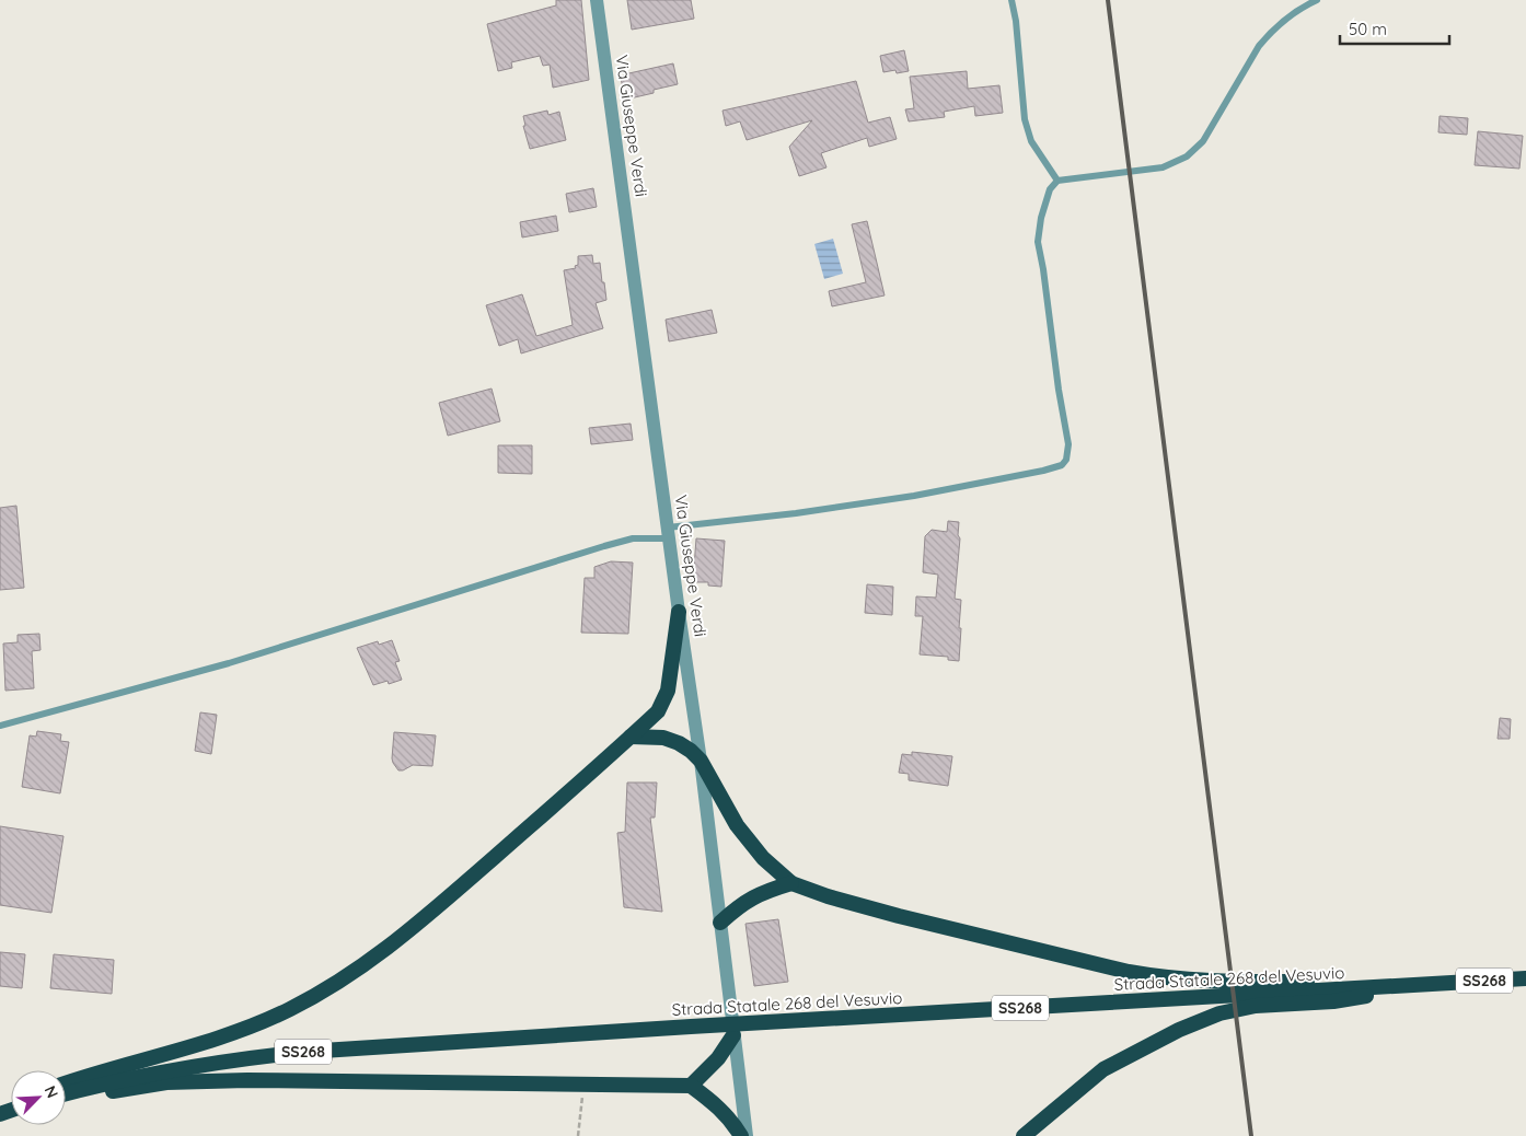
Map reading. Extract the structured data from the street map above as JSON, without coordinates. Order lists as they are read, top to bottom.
{
  "streets": {
    "highway": ["Strada Statale 268 del Vesuvio", "SS268"],
    "street": ["Via Giuseppe Verdi"]
  },
  "scale_bar": "50 m",
  "north": "top right"
}
